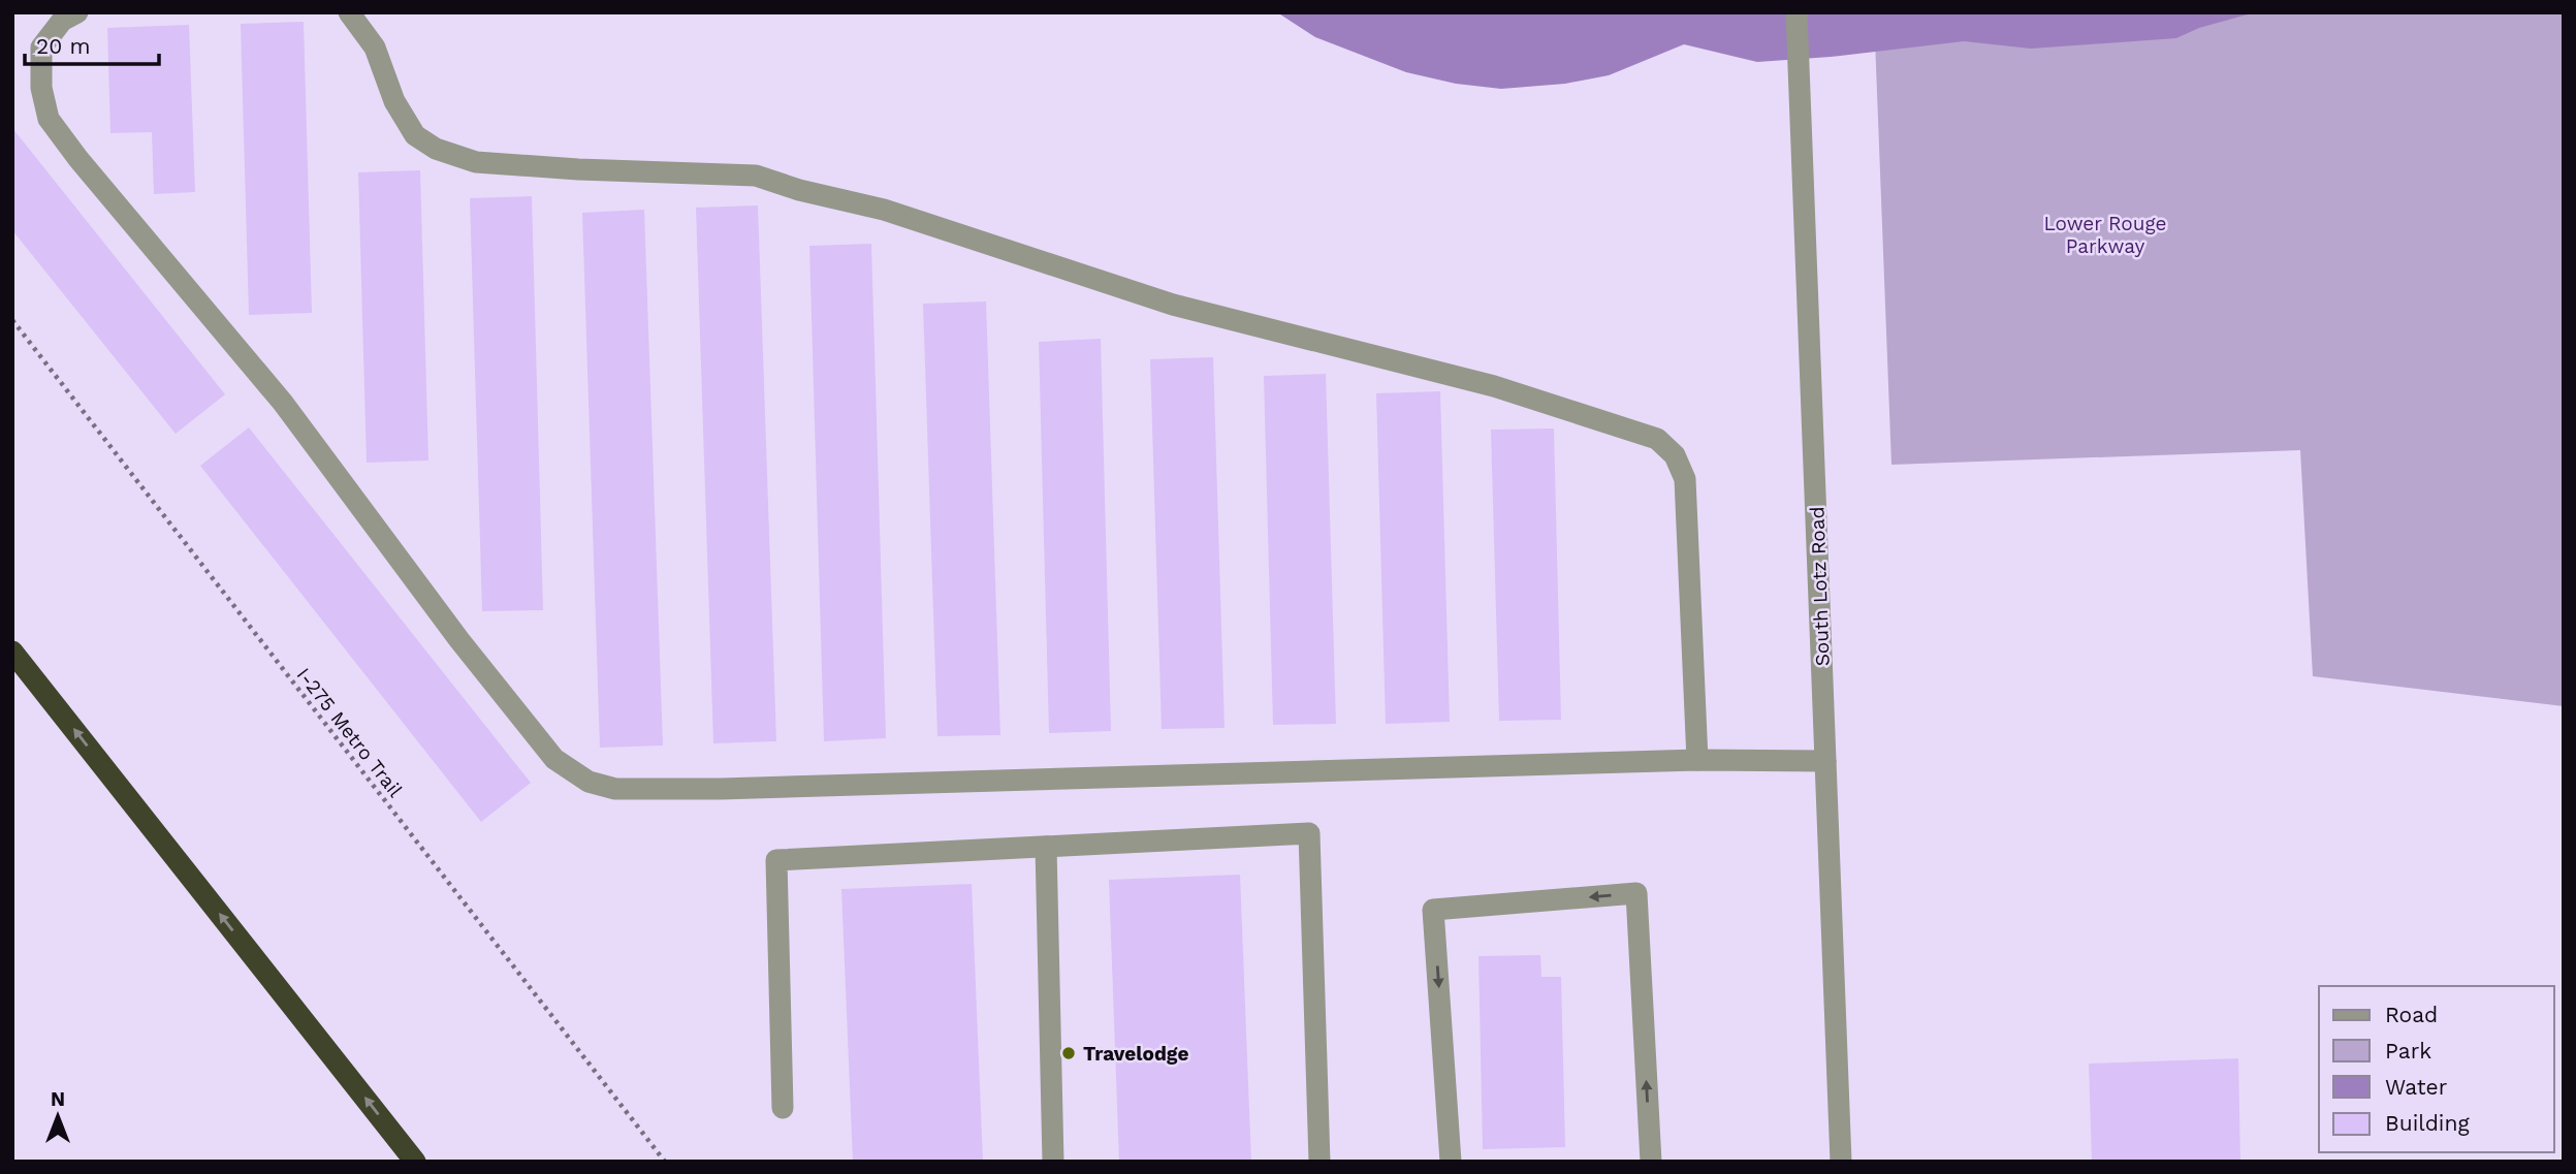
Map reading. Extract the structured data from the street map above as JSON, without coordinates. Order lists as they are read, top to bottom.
{
  "streets": {
    "street": ["South Lotz Road"],
    "path": ["I-275 Metro Trail"]
  },
  "parks": ["Lower Rouge Parkway"],
  "places": ["Travelodge"],
  "legend": [
    "Road",
    "Park",
    "Water",
    "Building"
  ],
  "scale_bar": "20 m",
  "north": "top"
}
